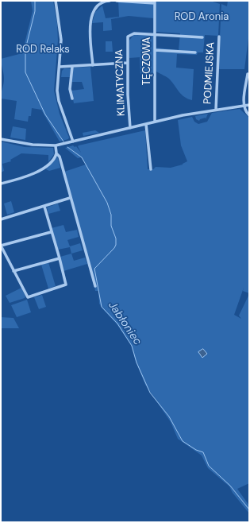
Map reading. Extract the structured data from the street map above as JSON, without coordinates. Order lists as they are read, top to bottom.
{
  "streets": {
    "street": ["TĘCZOWA", "PODMIEJSKA", "KLIMATYCZNA"]
  },
  "crossings": [
    ["TĘCZOWA", "KLIMATYCZNA"]
  ],
  "water": ["Jabłoniec"],
  "parks": ["ROD Aronia", "ROD Relaks"]
}
